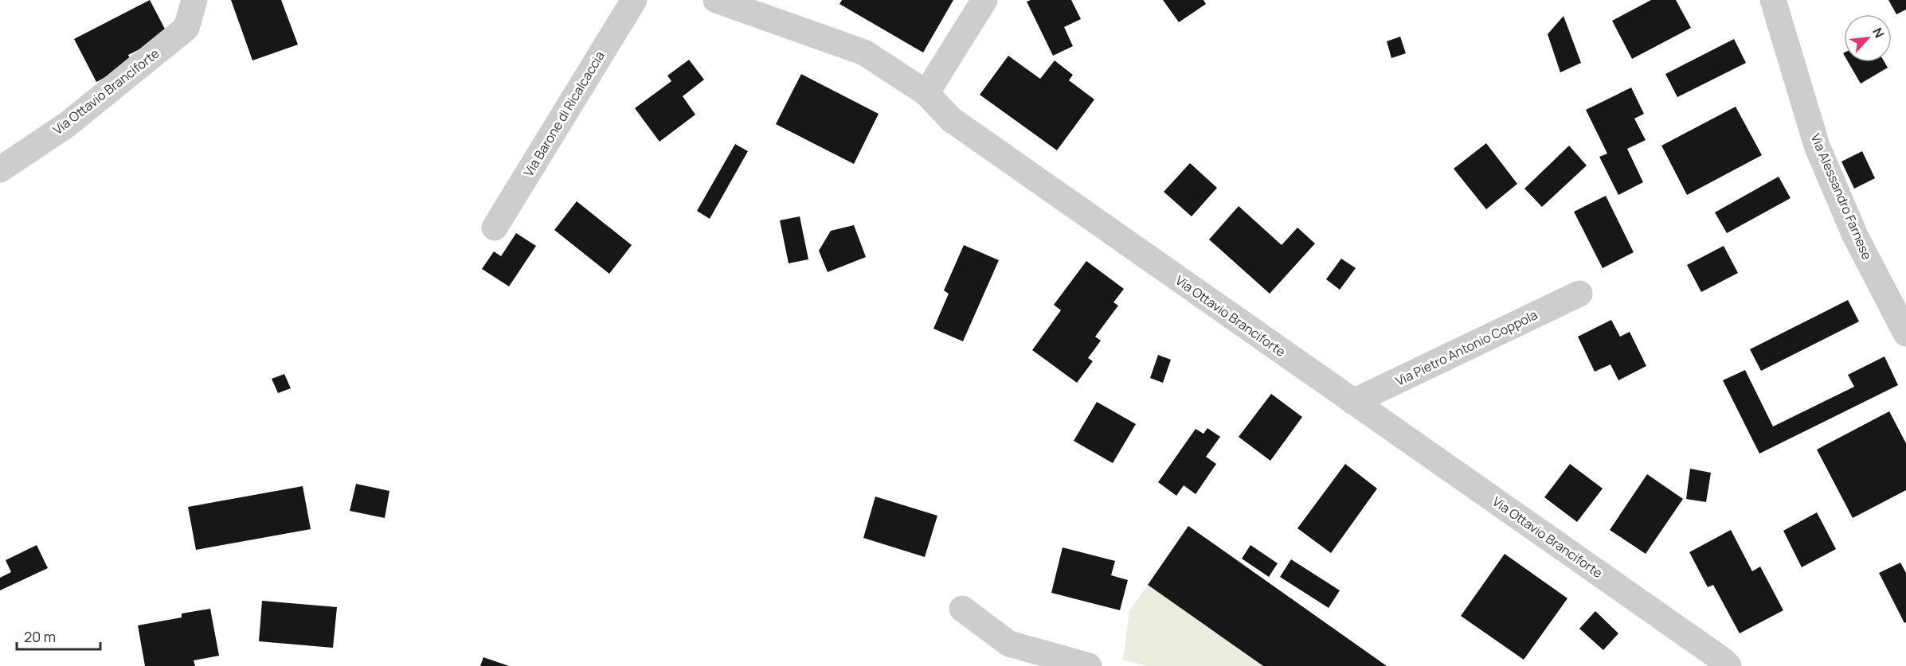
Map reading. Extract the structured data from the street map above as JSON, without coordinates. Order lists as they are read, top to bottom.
{
  "streets": {
    "street": [
      "Via Ottavio Branciforte",
      "Via Barone di Ricalcaccia",
      "Via Alessandro Farnese",
      "Via Pietro Antonio Coppola"
    ]
  },
  "crossings": [
    ["Via Ottavio Branciforte", "Via Pietro Antonio Coppola"]
  ],
  "scale_bar": "20 m",
  "north": "top right"
}
